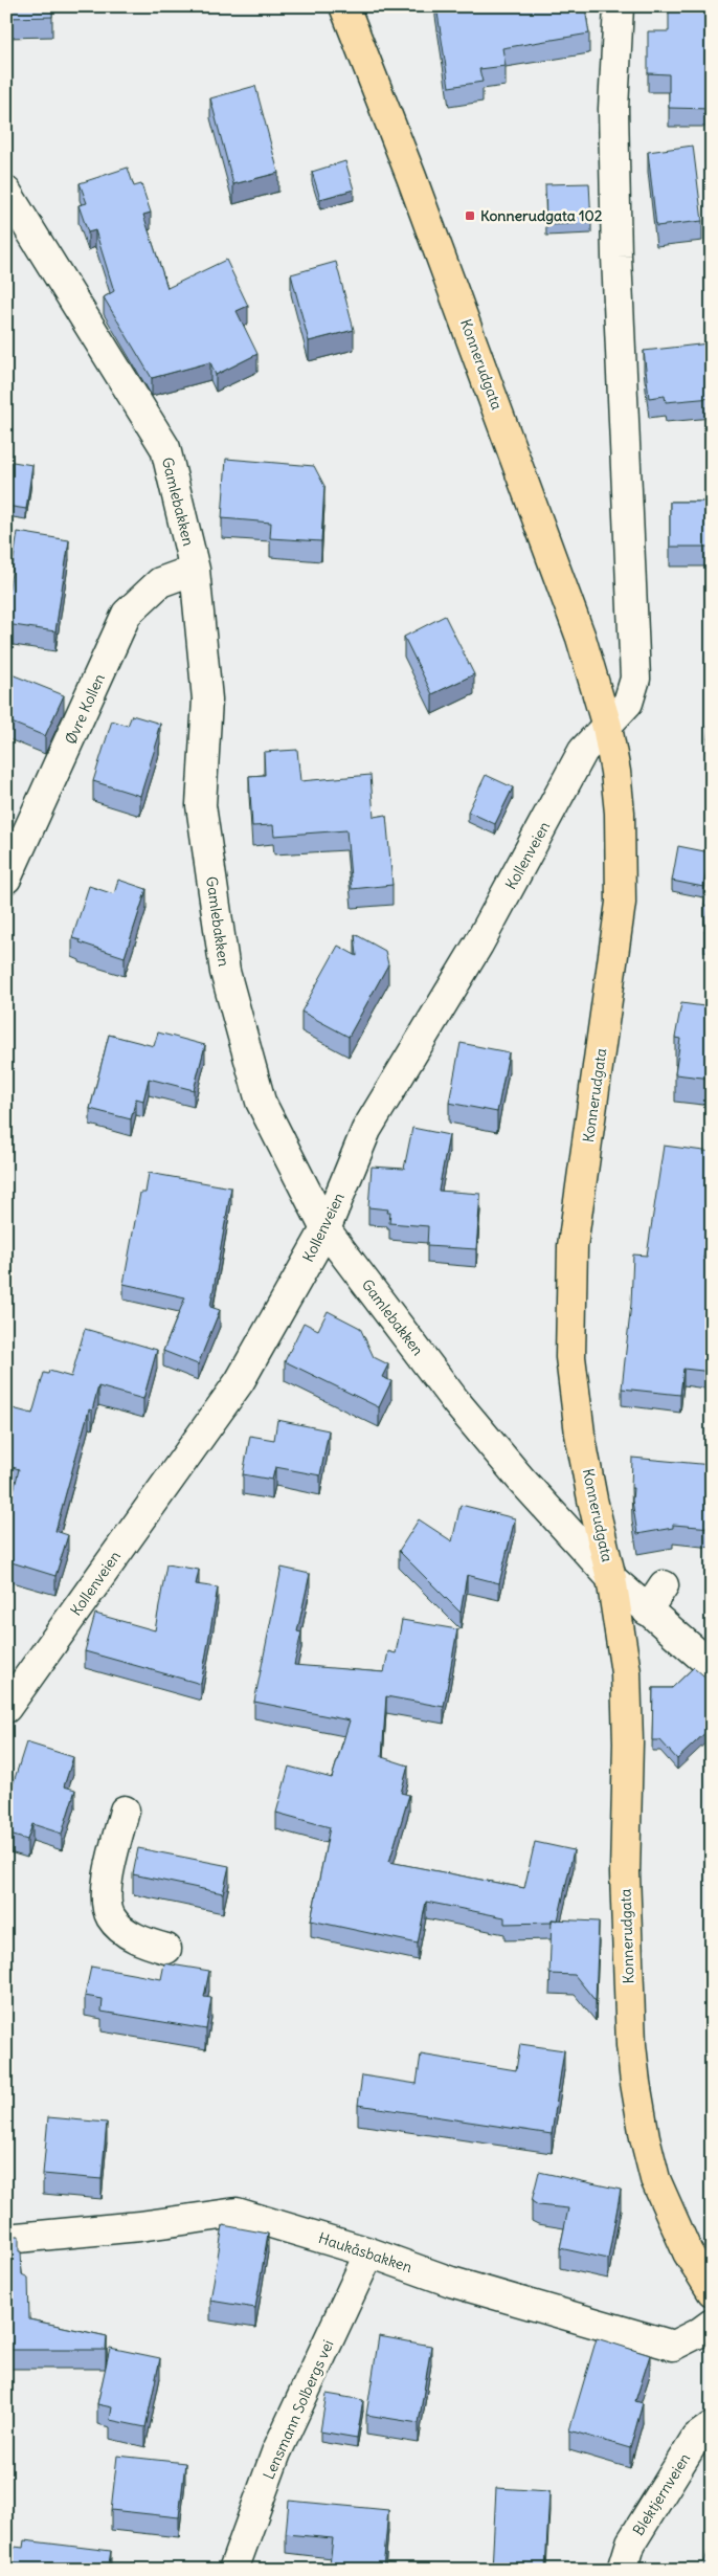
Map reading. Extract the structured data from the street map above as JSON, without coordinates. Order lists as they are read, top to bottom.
{
  "streets": {
    "main road": ["Konnerudgata"],
    "street": [
      "Gamlebakken",
      "Øvre Kollen",
      "Kollenveien",
      "Haukåsbakken",
      "Lensmann Solbergs vei",
      "Blektjernveien"
    ]
  },
  "crossings": [
    ["Konnerudgata", "Gamlebakken"],
    ["Konnerudgata", "Kollenveien"],
    ["Gamlebakken", "Øvre Kollen"],
    ["Gamlebakken", "Kollenveien"],
    ["Haukåsbakken", "Lensmann Solbergs vei"]
  ],
  "places": {
    "transit": ["Konnerudgata 102"]
  }
}
